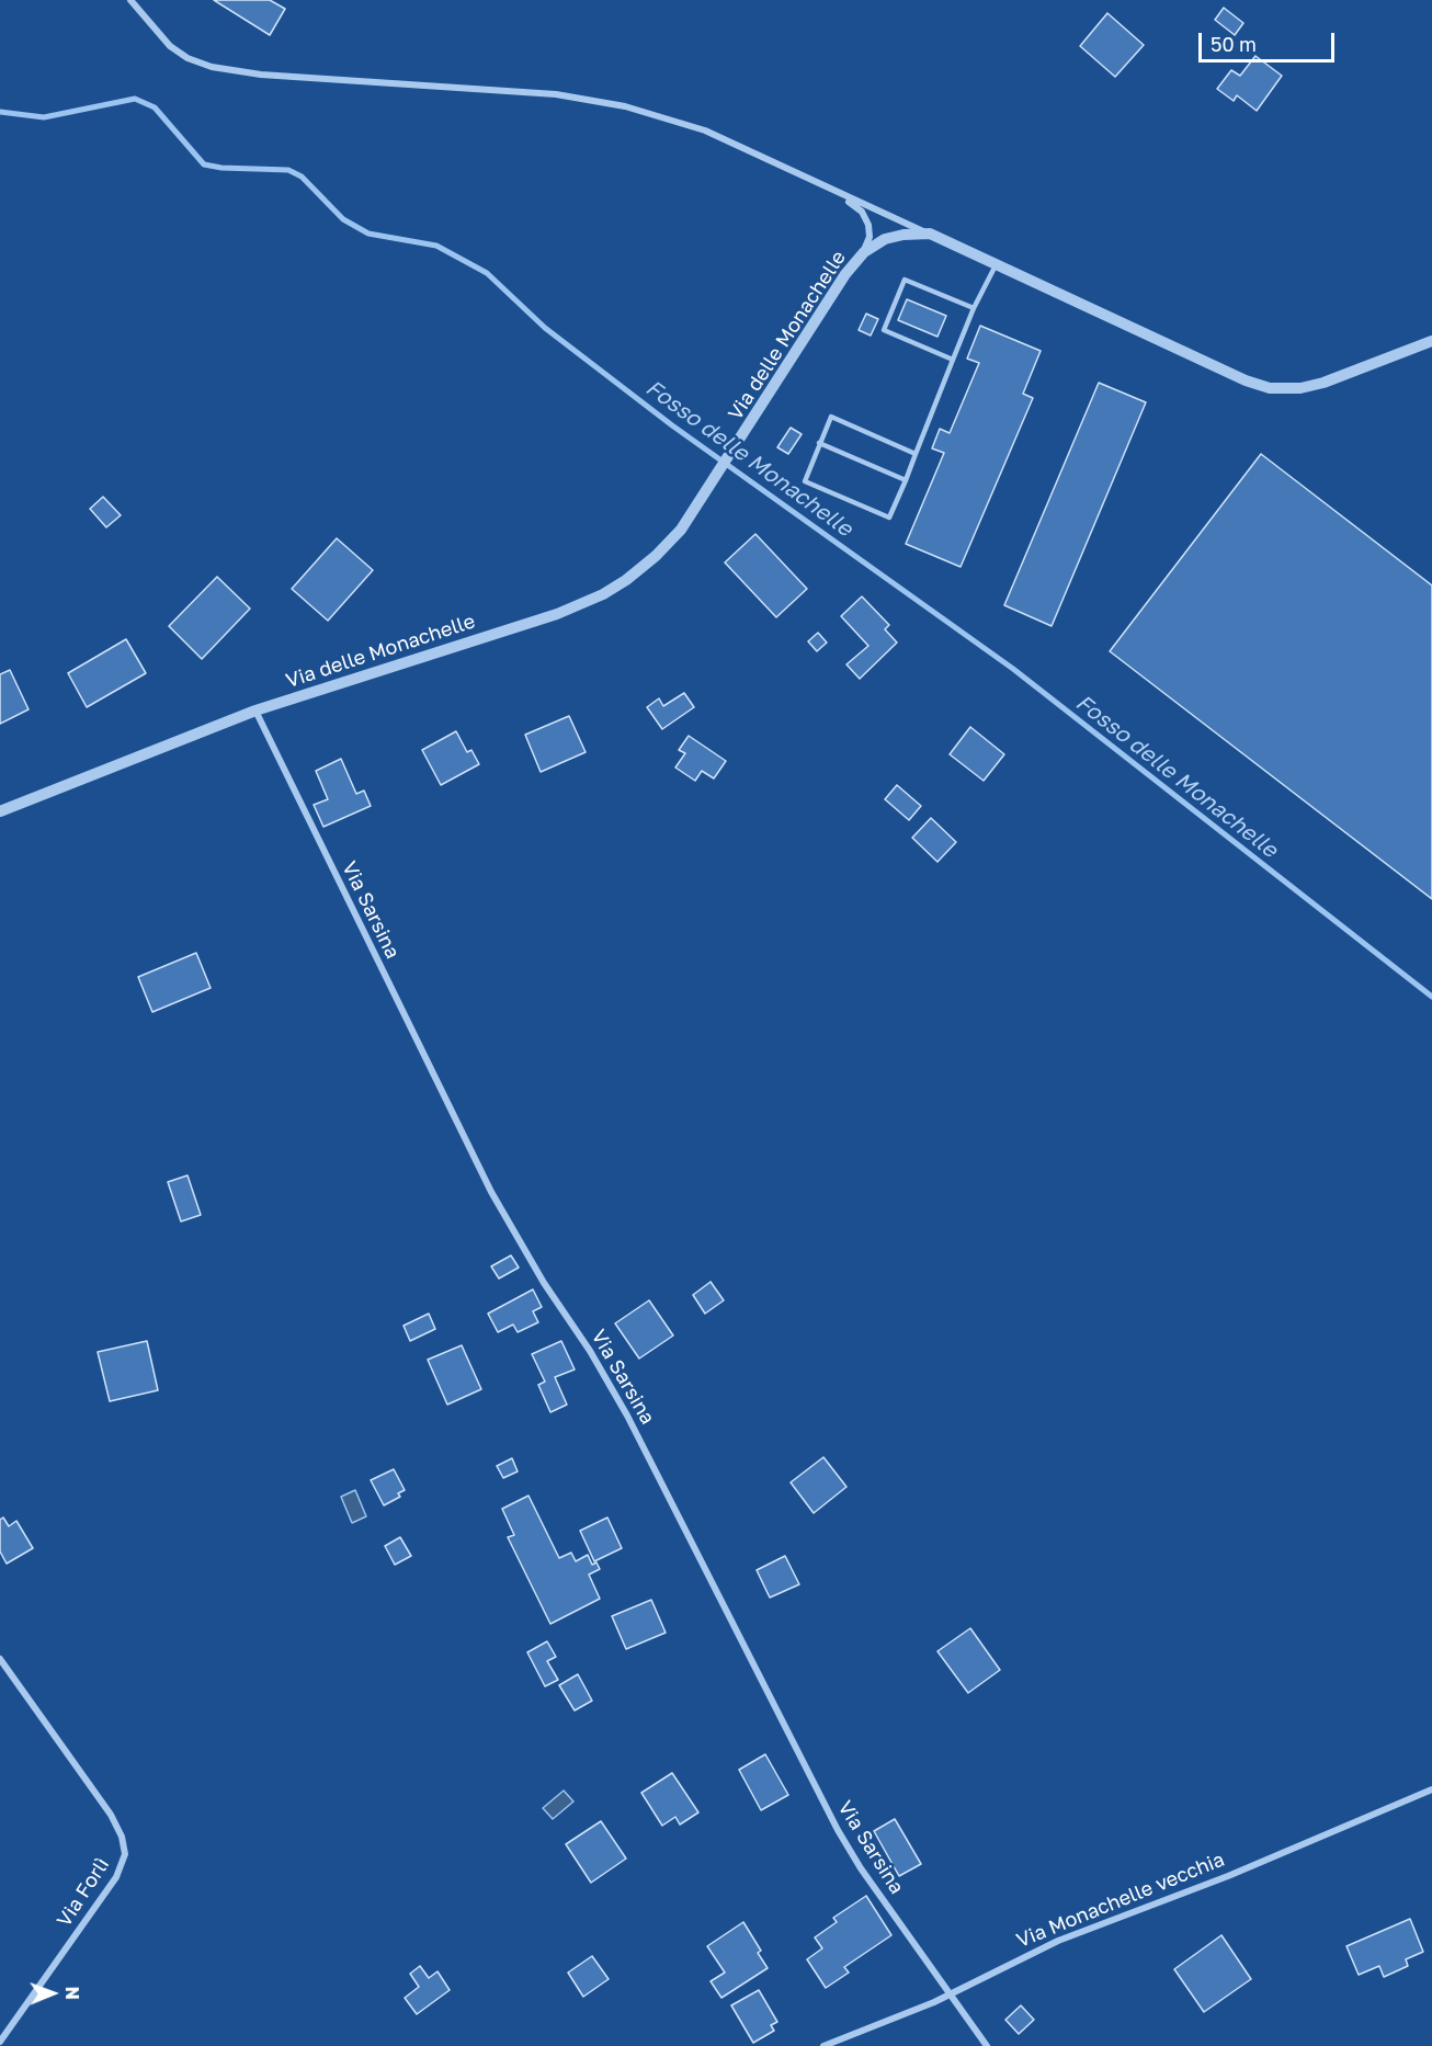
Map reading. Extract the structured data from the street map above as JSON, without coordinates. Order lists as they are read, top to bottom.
{
  "streets": {
    "street": [
      "Via delle Monachelle",
      "Via Sarsina",
      "Via Forlì",
      "Via Monachelle vecchia"
    ]
  },
  "crossings": [
    ["Via delle Monachelle", "Via Sarsina"],
    ["Via Sarsina", "Via Monachelle vecchia"]
  ],
  "water": ["Fosso delle Monachelle"],
  "scale_bar": "50 m",
  "north": "right"
}
